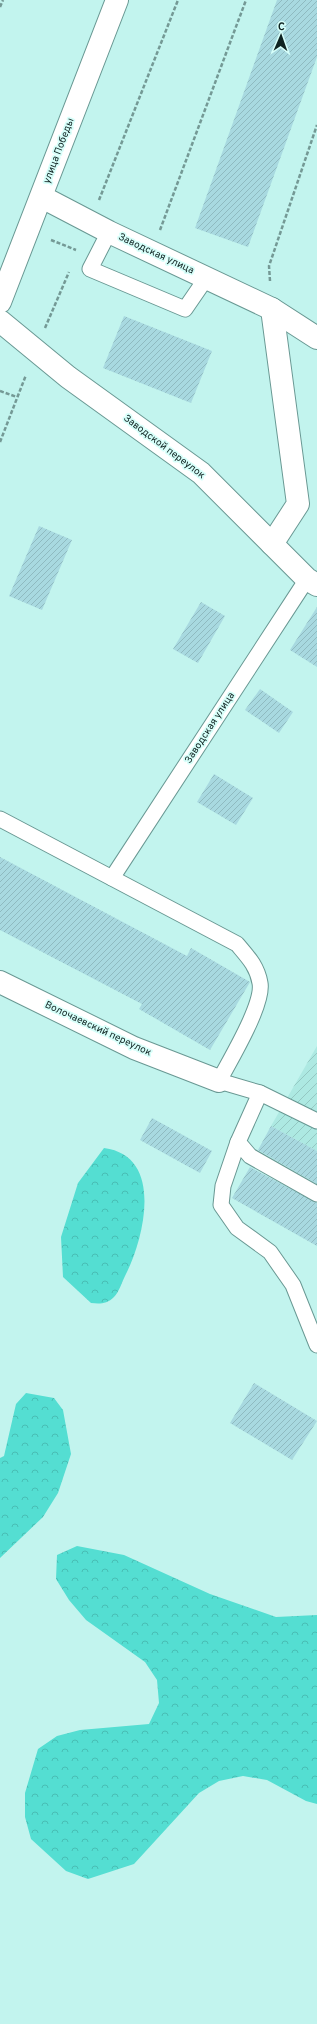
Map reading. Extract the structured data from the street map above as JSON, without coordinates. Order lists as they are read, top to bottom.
{
  "streets": {
    "main road": [
      "улица Победы",
      "Заводская улица",
      "Заводской переулок",
      "Волочаевский переулок"
    ]
  },
  "crossings": [
    ["улица Победы", "Заводская улица"],
    ["Заводская улица", "Заводской переулок"]
  ],
  "north": "top"
}
